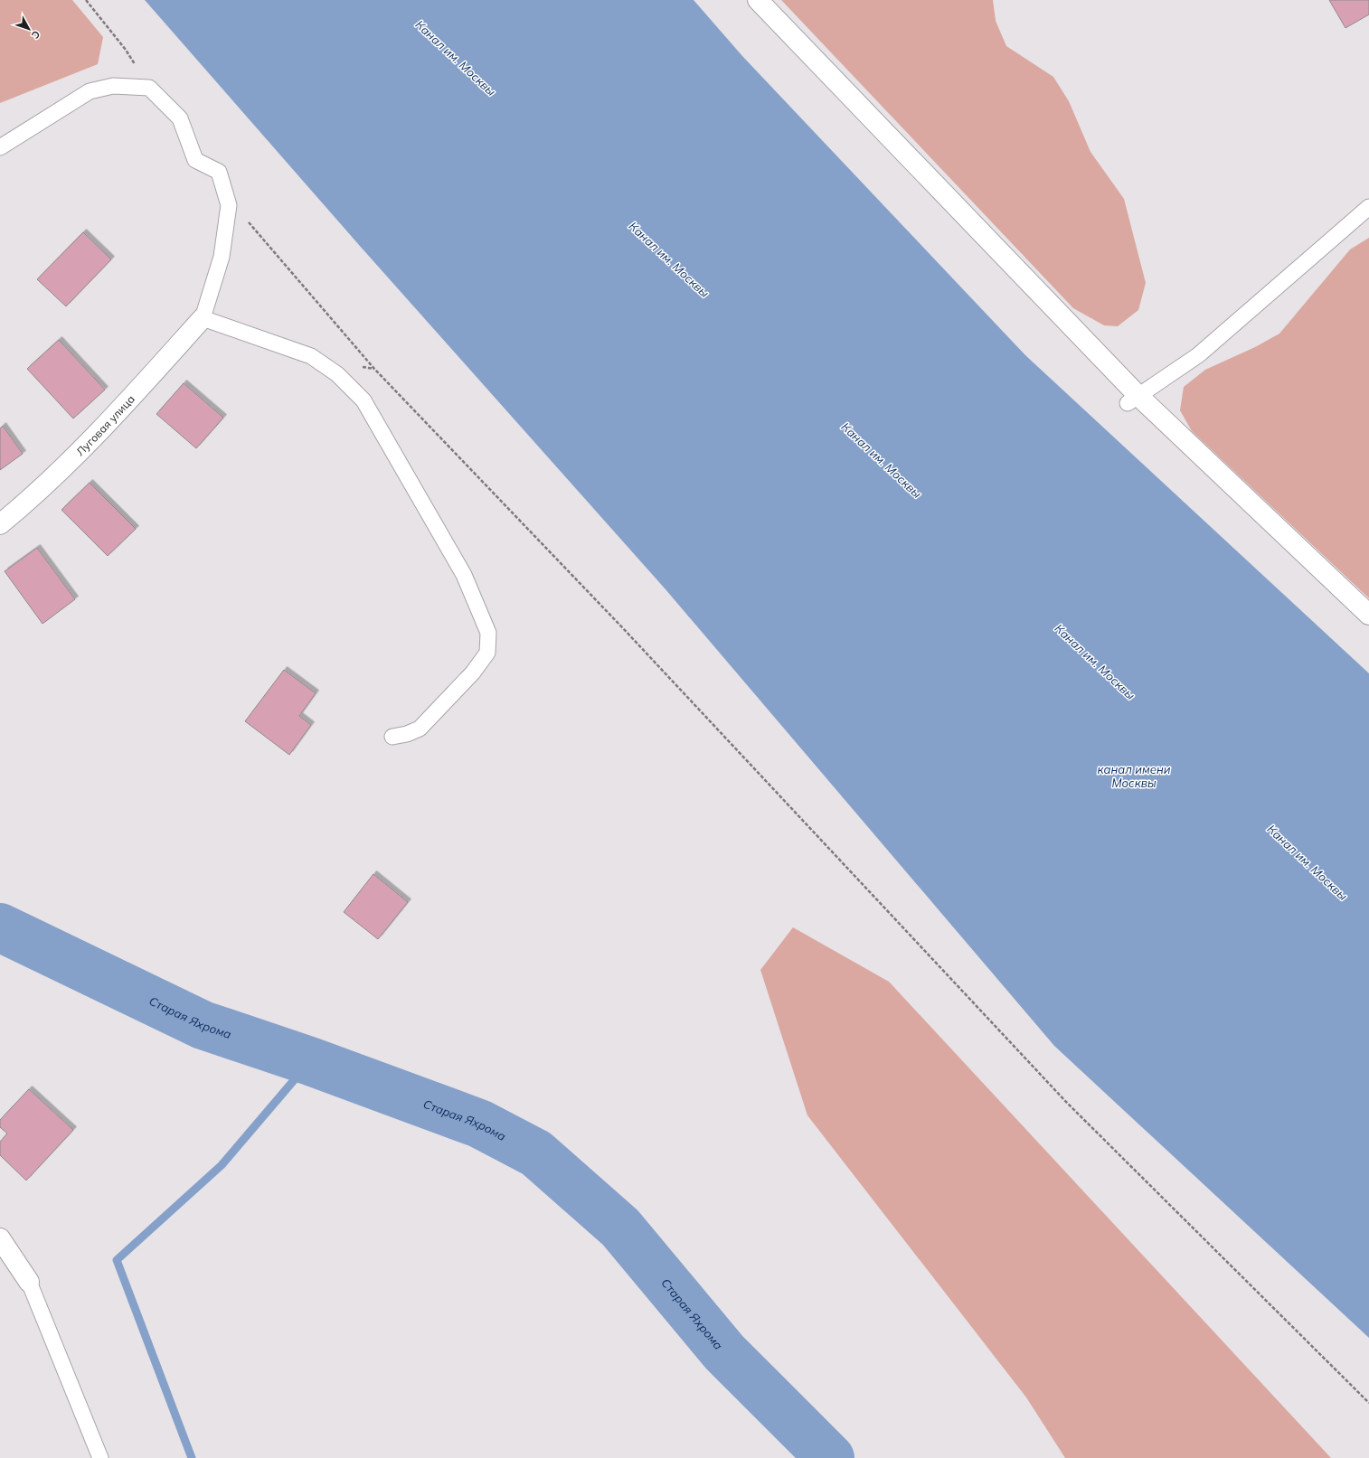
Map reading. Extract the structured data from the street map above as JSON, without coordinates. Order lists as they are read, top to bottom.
{
  "streets": {
    "street": ["Луговая улица"]
  },
  "water": ["Канал им. Москвы", "канал имени Москвы", "Старая Яхрома"],
  "north": "bottom right"
}
